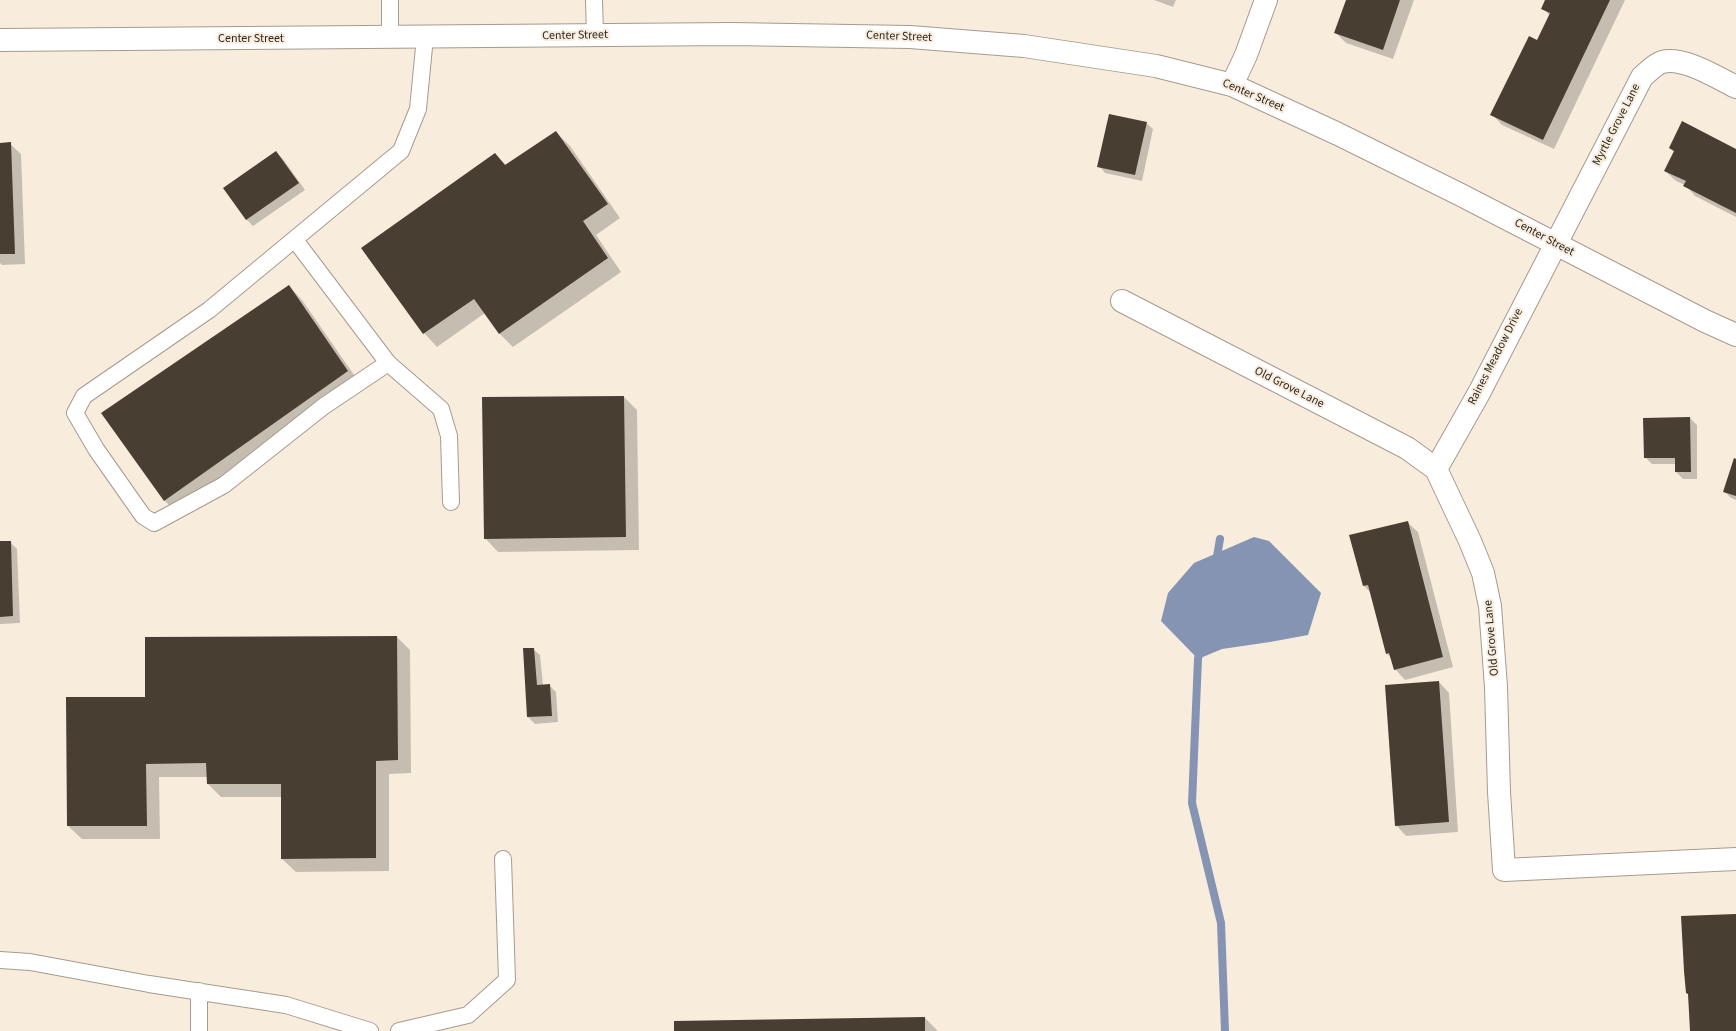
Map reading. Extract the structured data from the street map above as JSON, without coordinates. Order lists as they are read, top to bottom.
{
  "streets": {
    "main road": [
      "Center Street",
      "Myrtle Grove Lane",
      "Raines Meadow Drive",
      "Old Grove Lane"
    ]
  },
  "crossings": [
    ["Center Street", "Myrtle Grove Lane"],
    ["Center Street", "Raines Meadow Drive"],
    ["Myrtle Grove Lane", "Raines Meadow Drive"],
    ["Raines Meadow Drive", "Old Grove Lane"]
  ]
}
